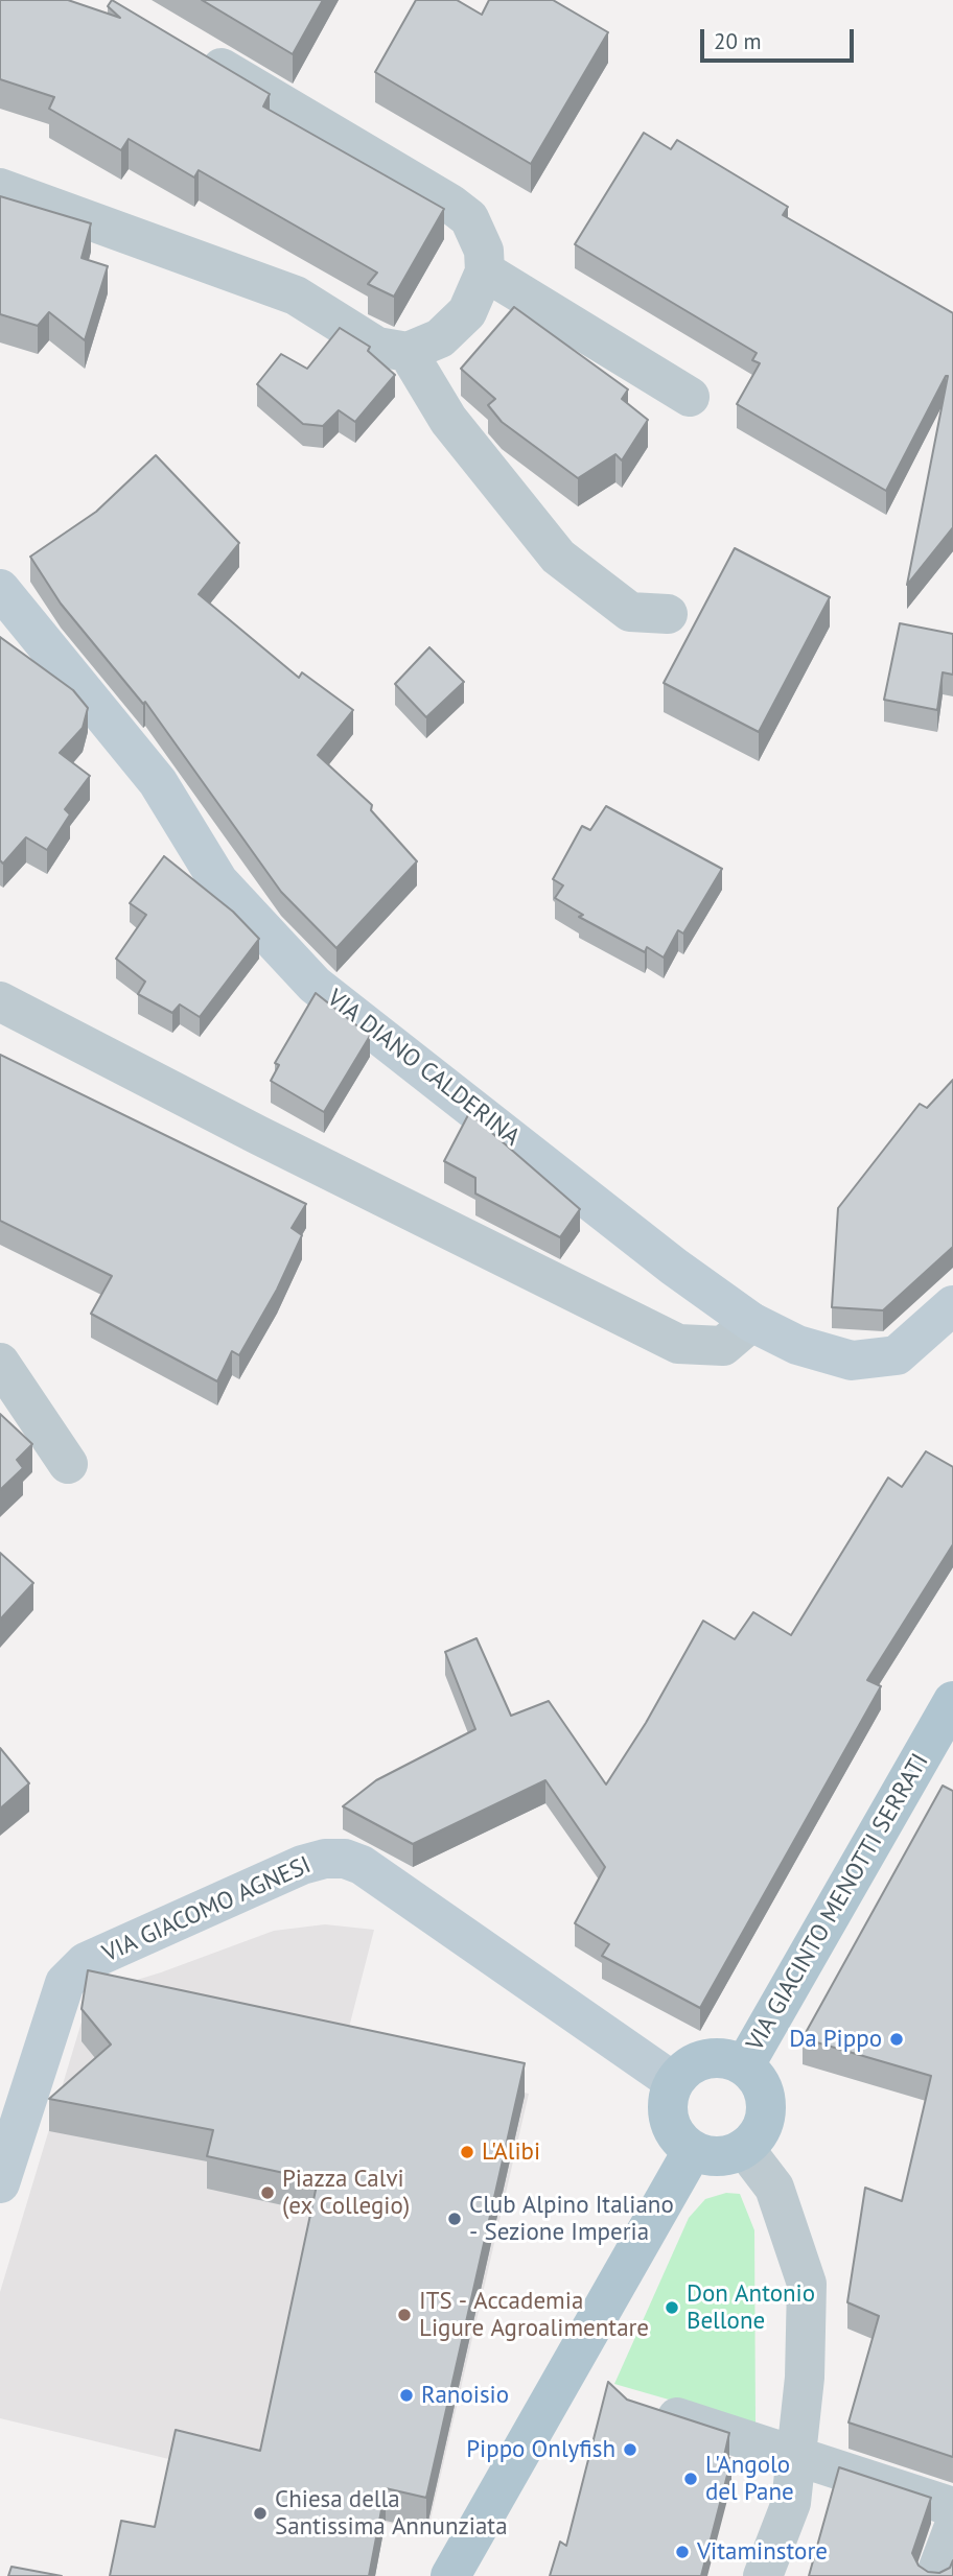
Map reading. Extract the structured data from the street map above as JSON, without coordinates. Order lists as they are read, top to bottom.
{
  "streets": {
    "main road": ["VIA DIANO CALDERINA", "VIA GIACINTO MENOTTI SERRATI", "VIA GIACOMO AGNESI"]
  },
  "crossings": [
    ["VIA GIACINTO MENOTTI SERRATI", "VIA GIACOMO AGNESI"]
  ],
  "places": [
    "Da Pippo",
    "L'Alibi",
    "Piazza Calvi (ex Collegio)",
    "Club Alpino Italiano - Sezione Imperia",
    "Don Antonio Bellone",
    "ITS - Accademia Ligure Agroalimentare",
    "Ranoisio",
    "Pippo Onlyfish",
    "L'Angolo del Pane",
    "Chiesa della Santissima Annunziata",
    "Vitaminstore"
  ],
  "scale_bar": "20 m"
}
